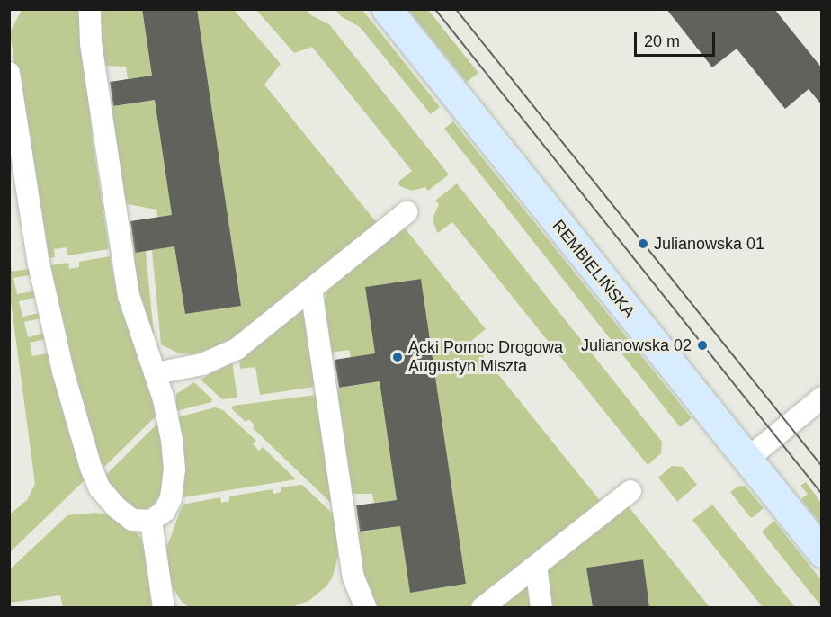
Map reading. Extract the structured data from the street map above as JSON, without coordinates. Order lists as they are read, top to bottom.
{
  "streets": {
    "street": ["REMBIELIŃSKA"]
  },
  "places": ["Julianowska 01", "Julianowska 02", "Ącki Pomoc Drogowa Augustyn Miszta"],
  "scale_bar": "20 m"
}
